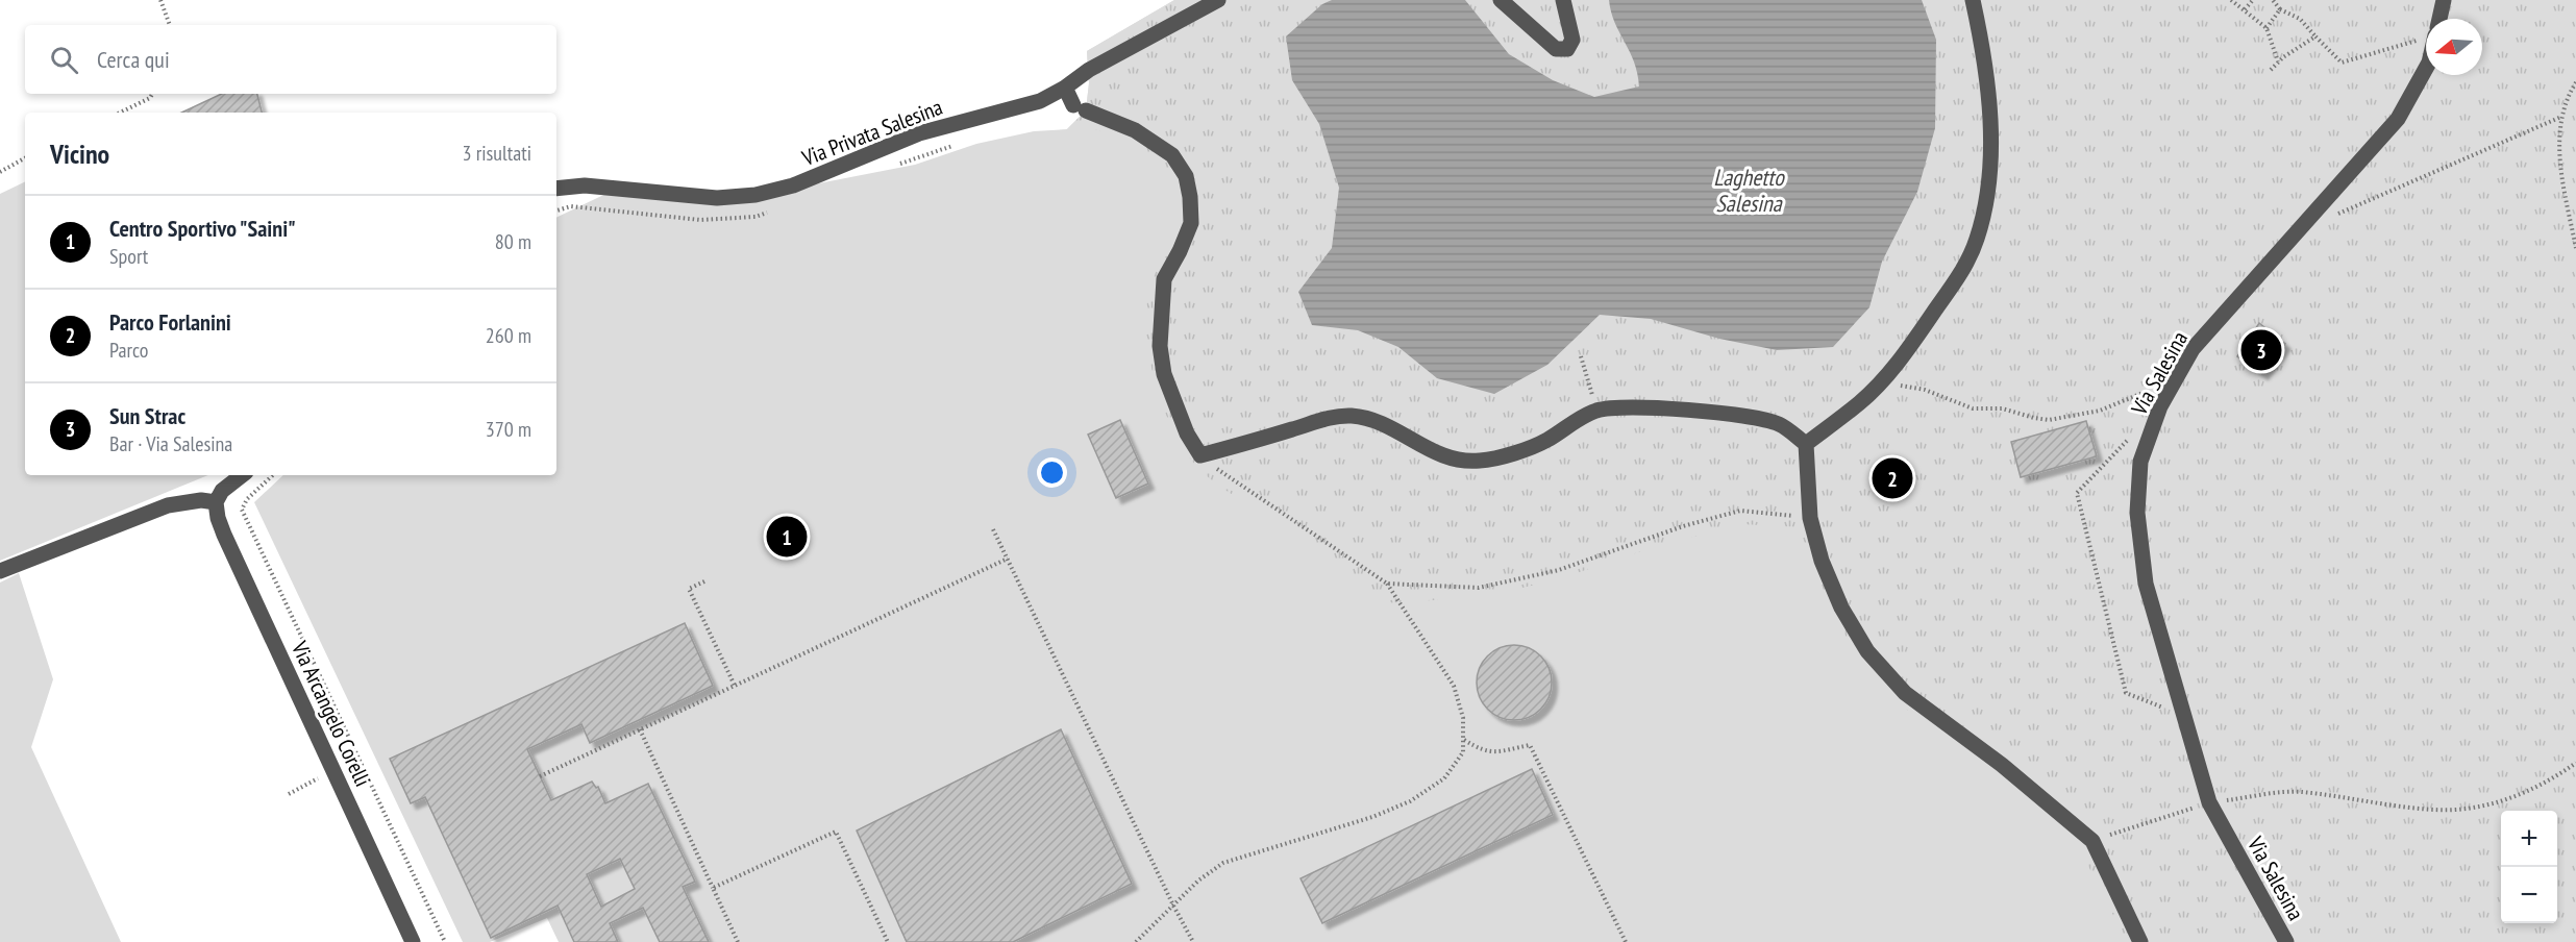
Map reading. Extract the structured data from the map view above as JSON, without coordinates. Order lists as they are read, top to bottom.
{
  "streets": {
    "street": ["Via Privata Salesina", "Via Salesina", "Via Arcangelo Corelli"]
  },
  "water": ["Laghetto Salesina"],
  "north": "left",
  "page": {
    "search": "Cerca qui",
    "heading": ["Vicino", "3 risultati"],
    "list": [
      {
        "mark": "1",
        "name": "Centro Sportivo \"Saini\"",
        "note": "Sport",
        "value": "80 m"
      },
      {
        "mark": "2",
        "name": "Parco Forlanini",
        "note": "Parco",
        "value": "260 m"
      },
      {
        "mark": "3",
        "name": "Sun Strac",
        "note": "Bar · Via Salesina",
        "value": "370 m"
      }
    ],
    "pins": ["3", "2", "1"],
    "map_buttons": ["+", "−"]
  }
}
